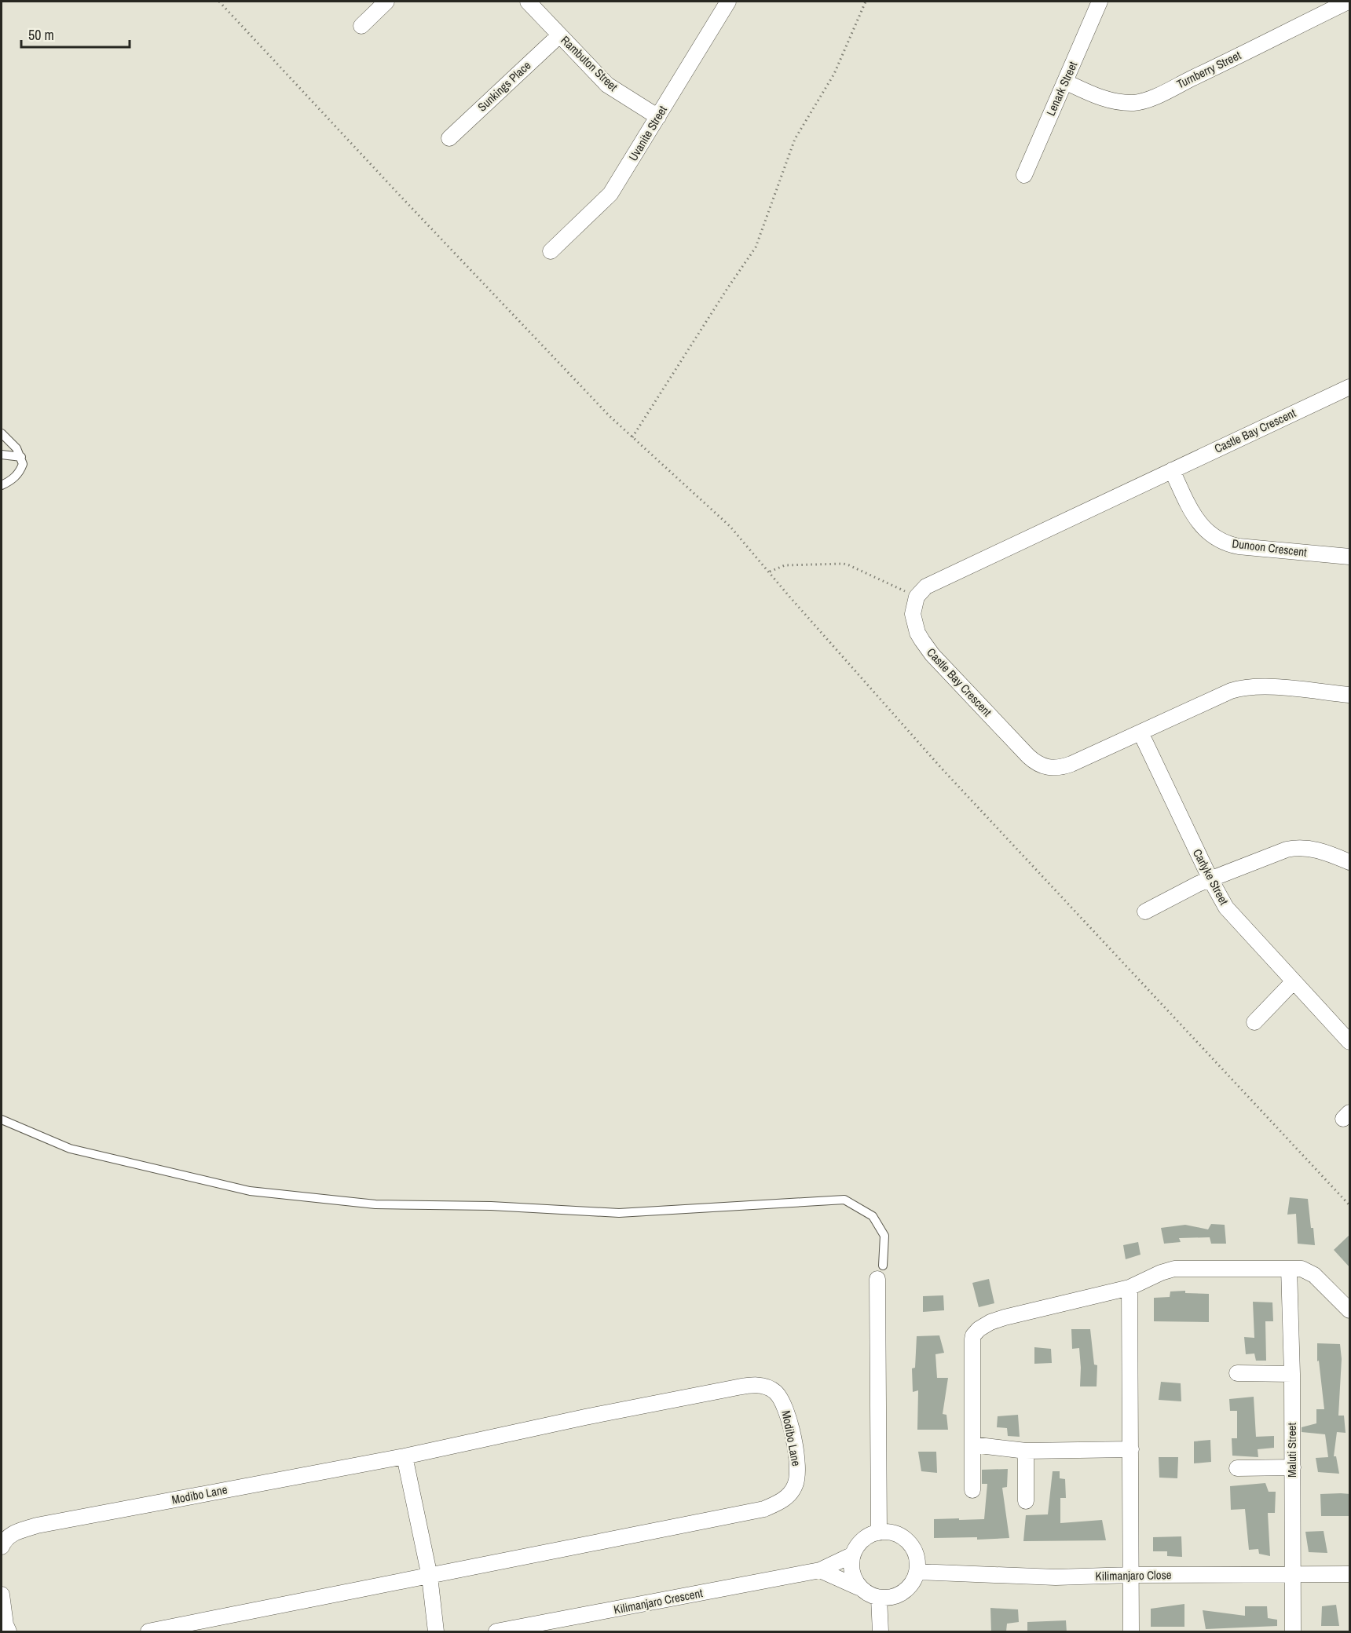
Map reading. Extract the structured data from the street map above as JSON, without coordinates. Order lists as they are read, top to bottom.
{
  "streets": {
    "street": [
      "Rambuton Street",
      "Turnberry Street",
      "Sunkings Place",
      "Lenark Street",
      "Uvanite Street",
      "Castle Bay Crescent",
      "Dunoon Crescent",
      "Carlyke Street",
      "Modibo Lane",
      "Maluti Street",
      "Kilimanjaro Close",
      "Kilimanjaro Crescent"
    ]
  },
  "crossings": [
    ["Rambuton Street", "Sunkings Place"],
    ["Rambuton Street", "Uvanite Street"],
    ["Turnberry Street", "Lenark Street"],
    ["Castle Bay Crescent", "Dunoon Crescent"],
    ["Castle Bay Crescent", "Carlyke Street"],
    ["Maluti Street", "Kilimanjaro Close"],
    ["Kilimanjaro Close", "Kilimanjaro Crescent"]
  ],
  "scale_bar": "50 m"
}
